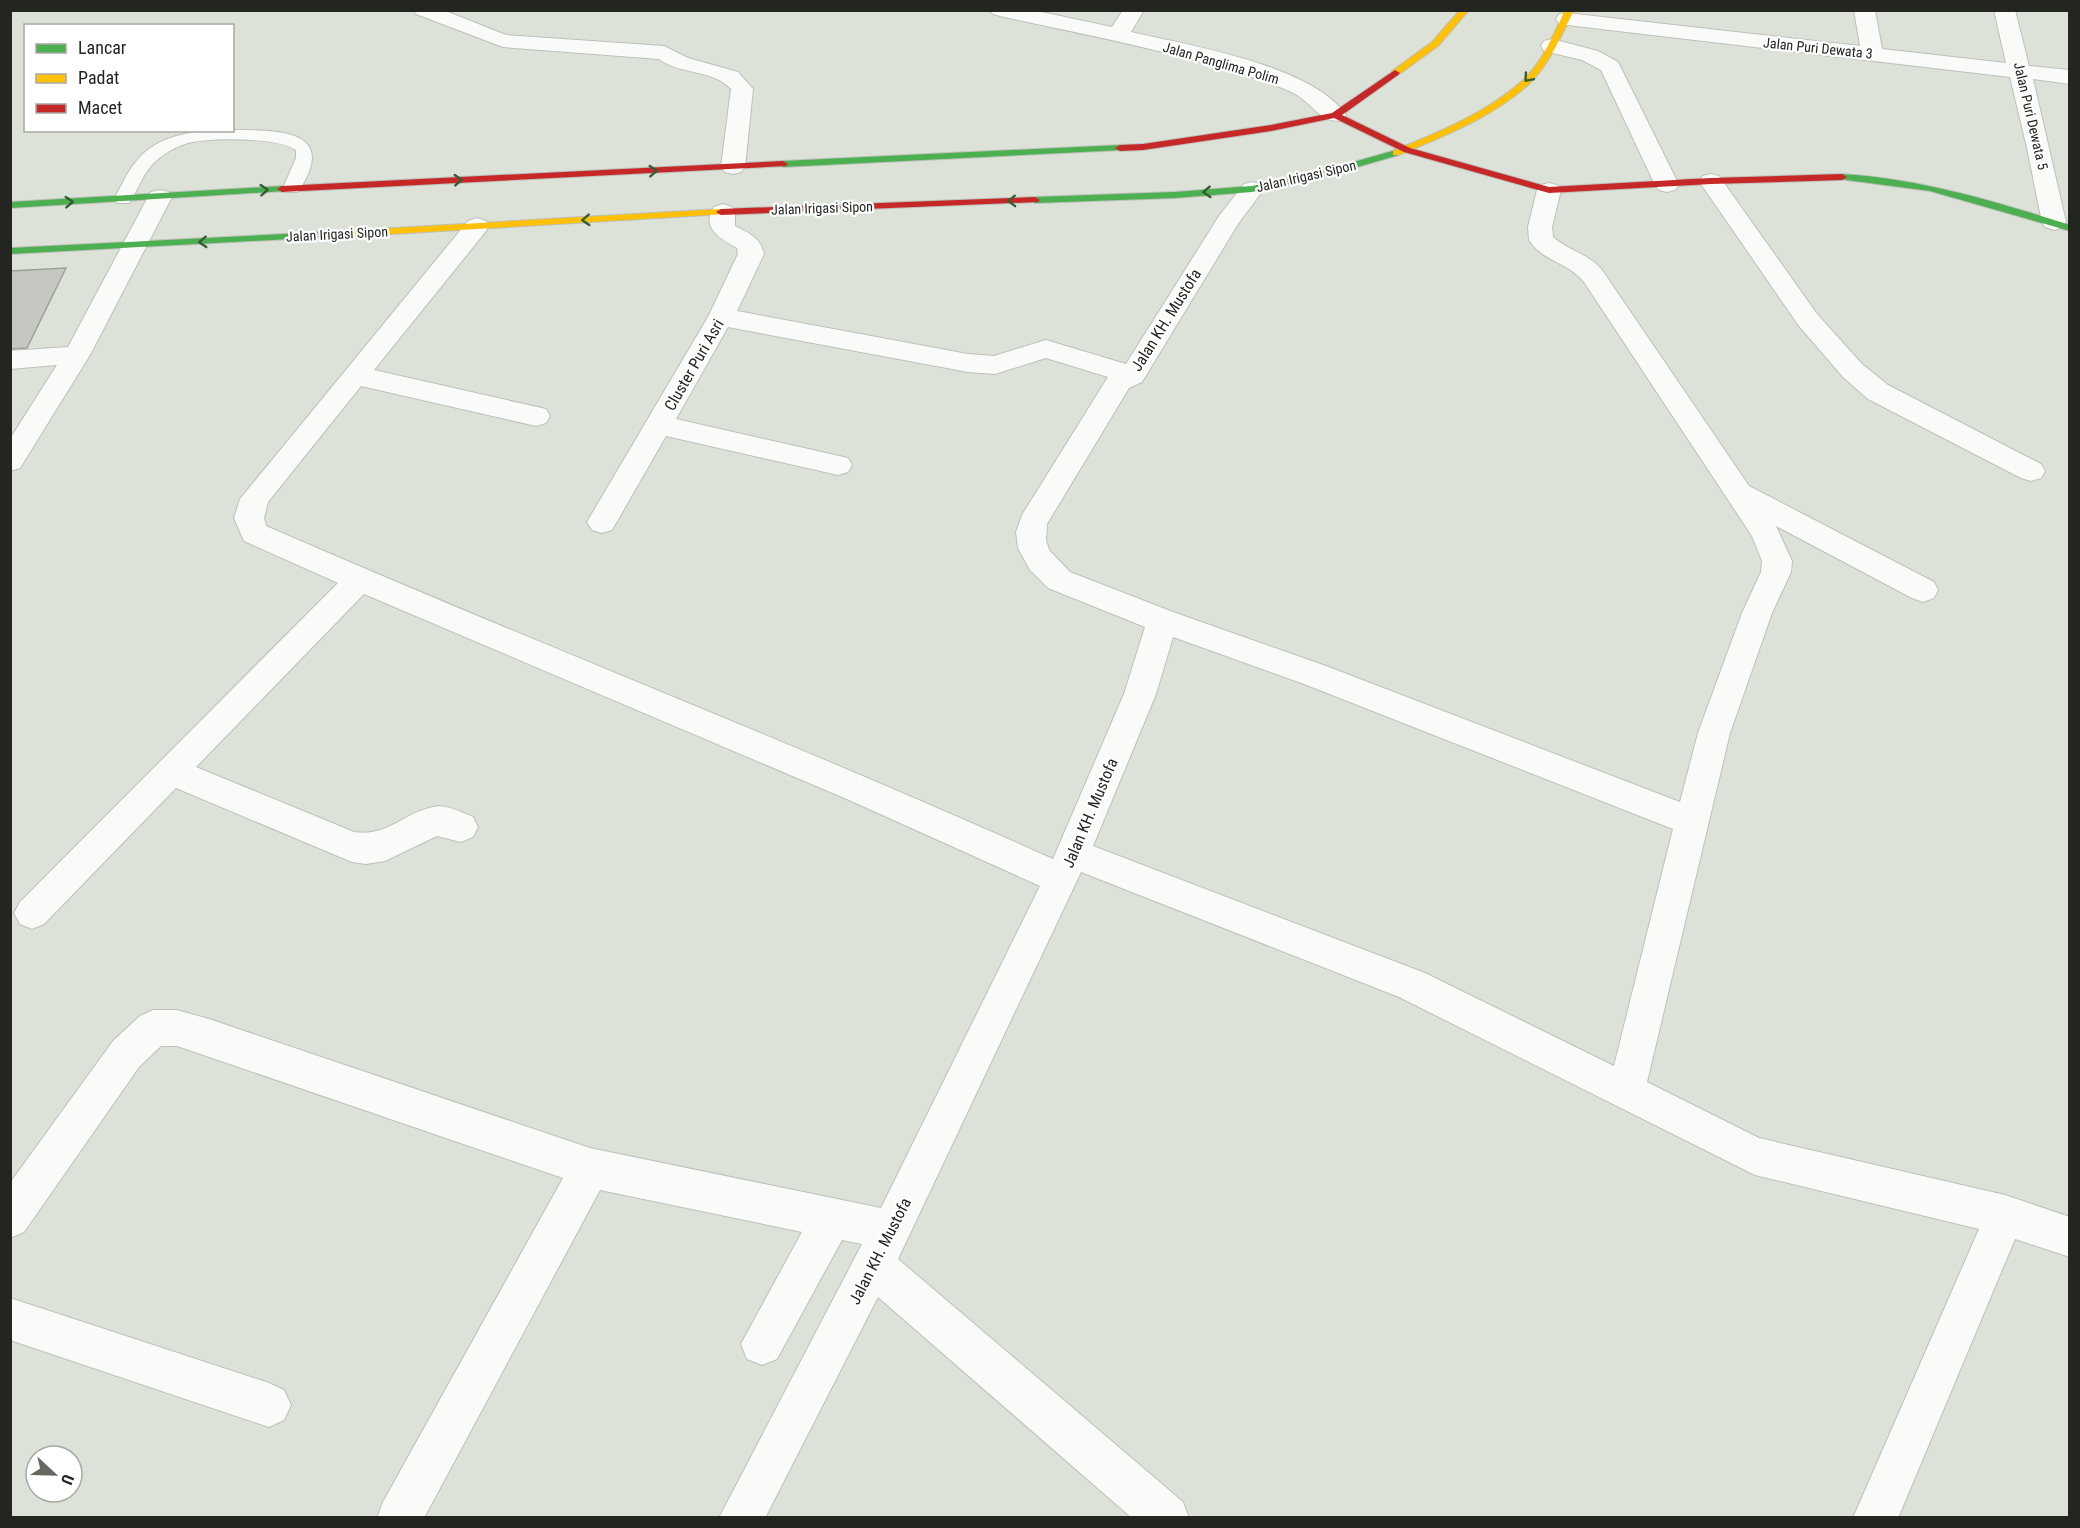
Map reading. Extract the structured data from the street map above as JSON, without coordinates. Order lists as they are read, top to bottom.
{
  "streets": {
    "street": [
      "Jalan Puri Dewata 3",
      "Jalan Panglima Polim",
      "Jalan Puri Dewata 5",
      "Jalan Irigasi Sipon",
      "Jalan KH. Mustofa",
      "Cluster Puri Asri"
    ]
  },
  "crossings": [
    ["Jalan Puri Dewata 3", "Jalan Puri Dewata 5"],
    ["Jalan Puri Dewata 3", "Jalan Irigasi Sipon"],
    ["Jalan Panglima Polim", "Jalan Puri Dewata 5"],
    ["Jalan Panglima Polim", "Jalan Irigasi Sipon"],
    ["Jalan Irigasi Sipon", "Jalan KH. Mustofa"],
    ["Jalan Irigasi Sipon", "Cluster Puri Asri"]
  ],
  "legend": ["Lancar", "Padat", "Macet"],
  "north": "right"
}
